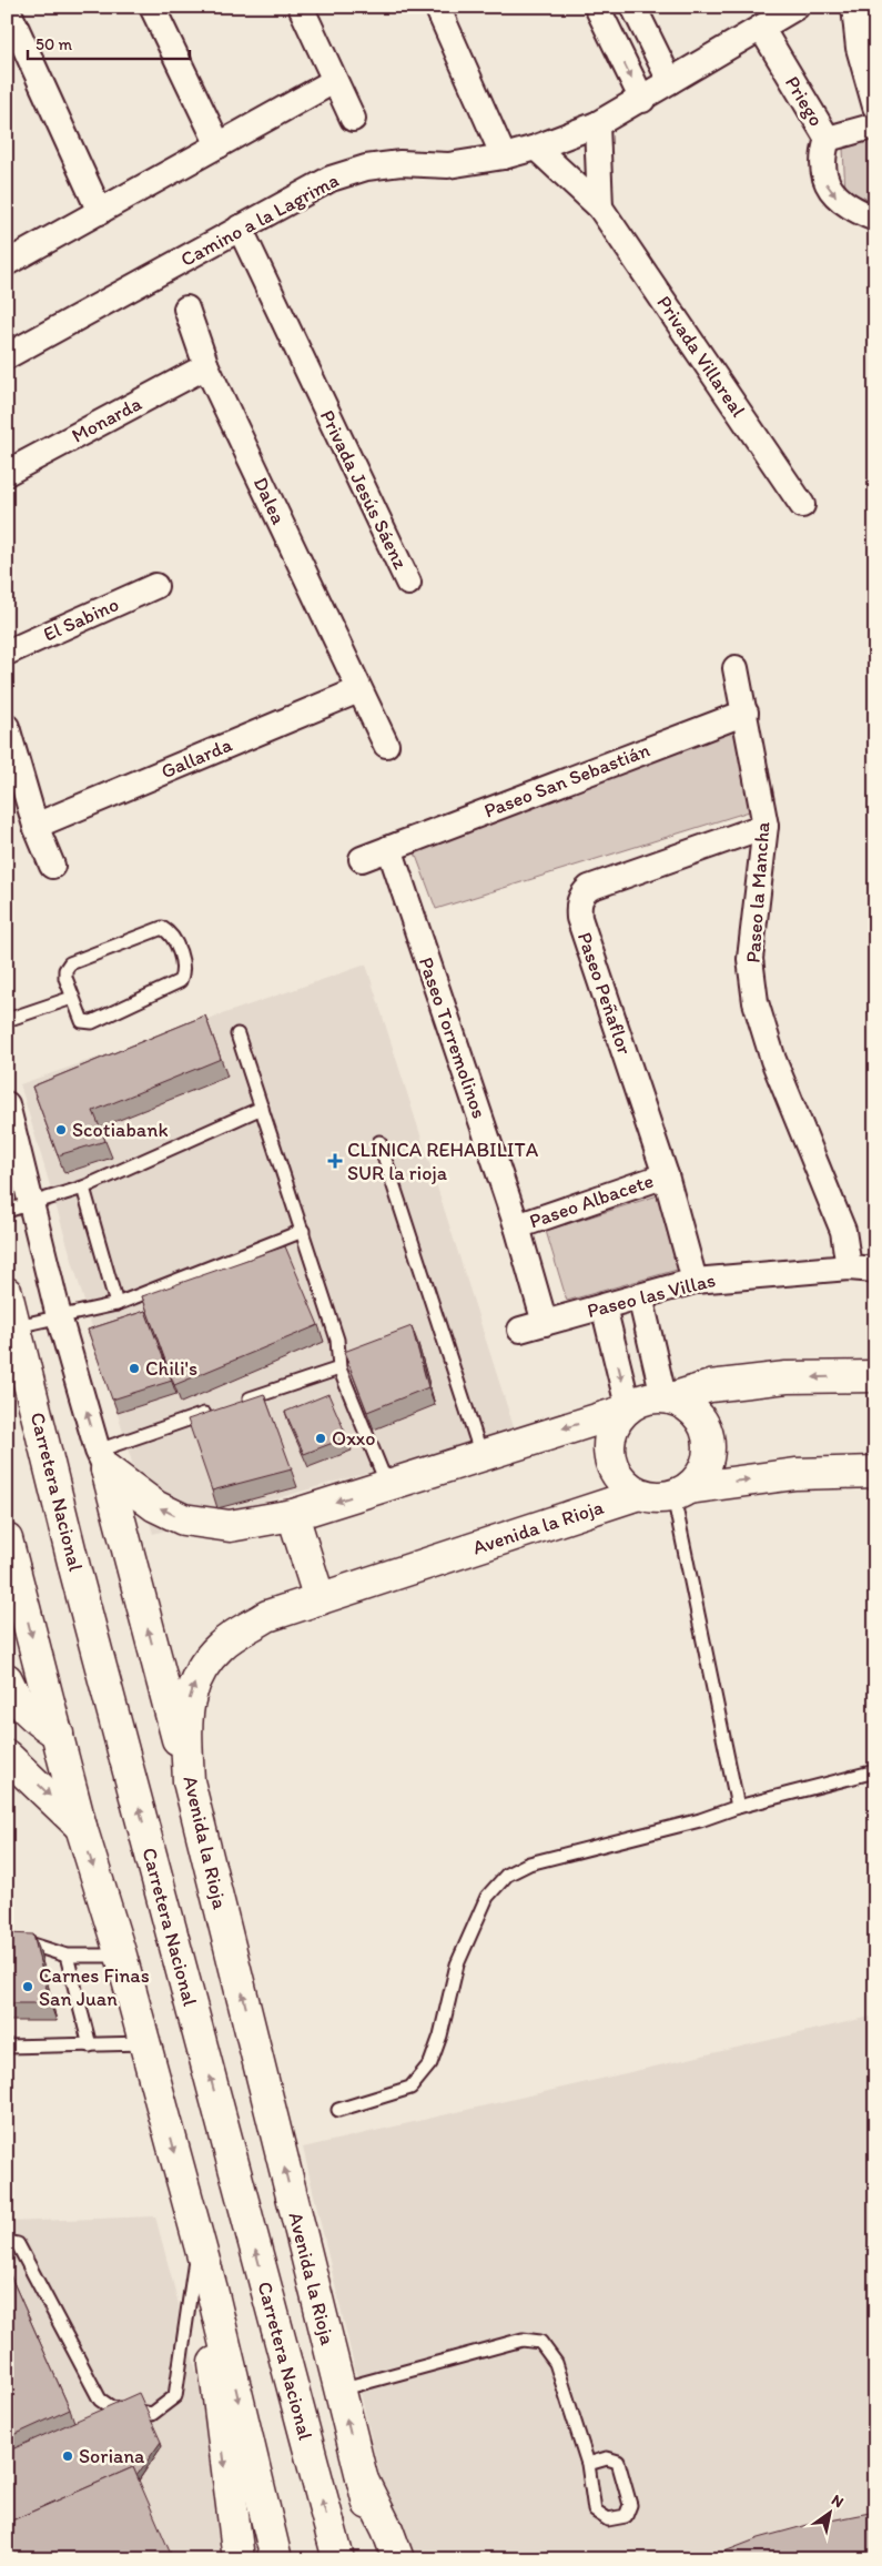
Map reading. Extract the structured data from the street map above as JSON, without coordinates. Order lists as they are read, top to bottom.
{
  "streets": {
    "main road": ["Carretera Nacional", "Avenida la Rioja"],
    "street": [
      "Priego",
      "Camino a la Lagrima",
      "Privada Villareal",
      "Monarda",
      "Privada Jesús Sáenz",
      "Dalea",
      "El Sabino",
      "Gallarda",
      "Paseo San Sebastián",
      "Paseo la Mancha",
      "Paseo Peñaflor",
      "Paseo Torremolinos",
      "Paseo Albacete",
      "Paseo las Villas"
    ]
  },
  "crossings": [
    ["Priego", "Camino a la Lagrima"],
    ["Camino a la Lagrima", "Privada Villareal"],
    ["Camino a la Lagrima", "Privada Jesús Sáenz"],
    ["Monarda", "Dalea"],
    ["Dalea", "Gallarda"],
    ["Paseo San Sebastián", "Paseo la Mancha"],
    ["Paseo San Sebastián", "Paseo Torremolinos"],
    ["Paseo la Mancha", "Paseo Peñaflor"],
    ["Paseo la Mancha", "Paseo las Villas"],
    ["Paseo Peñaflor", "Paseo Albacete"],
    ["Paseo Peñaflor", "Paseo las Villas"],
    ["Paseo Torremolinos", "Paseo Albacete"],
    ["Paseo Torremolinos", "Paseo las Villas"]
  ],
  "one_way": ["Priego"],
  "places": {
    "other": [
      "Scotiabank",
      "Chili's",
      "Oxxo",
      "Carnes Finas San Juan",
      "Soriana"
    ],
    "health": ["CLINICA REHABILITA SUR la rioja"]
  },
  "scale_bar": "50 m",
  "north": "top right"
}
